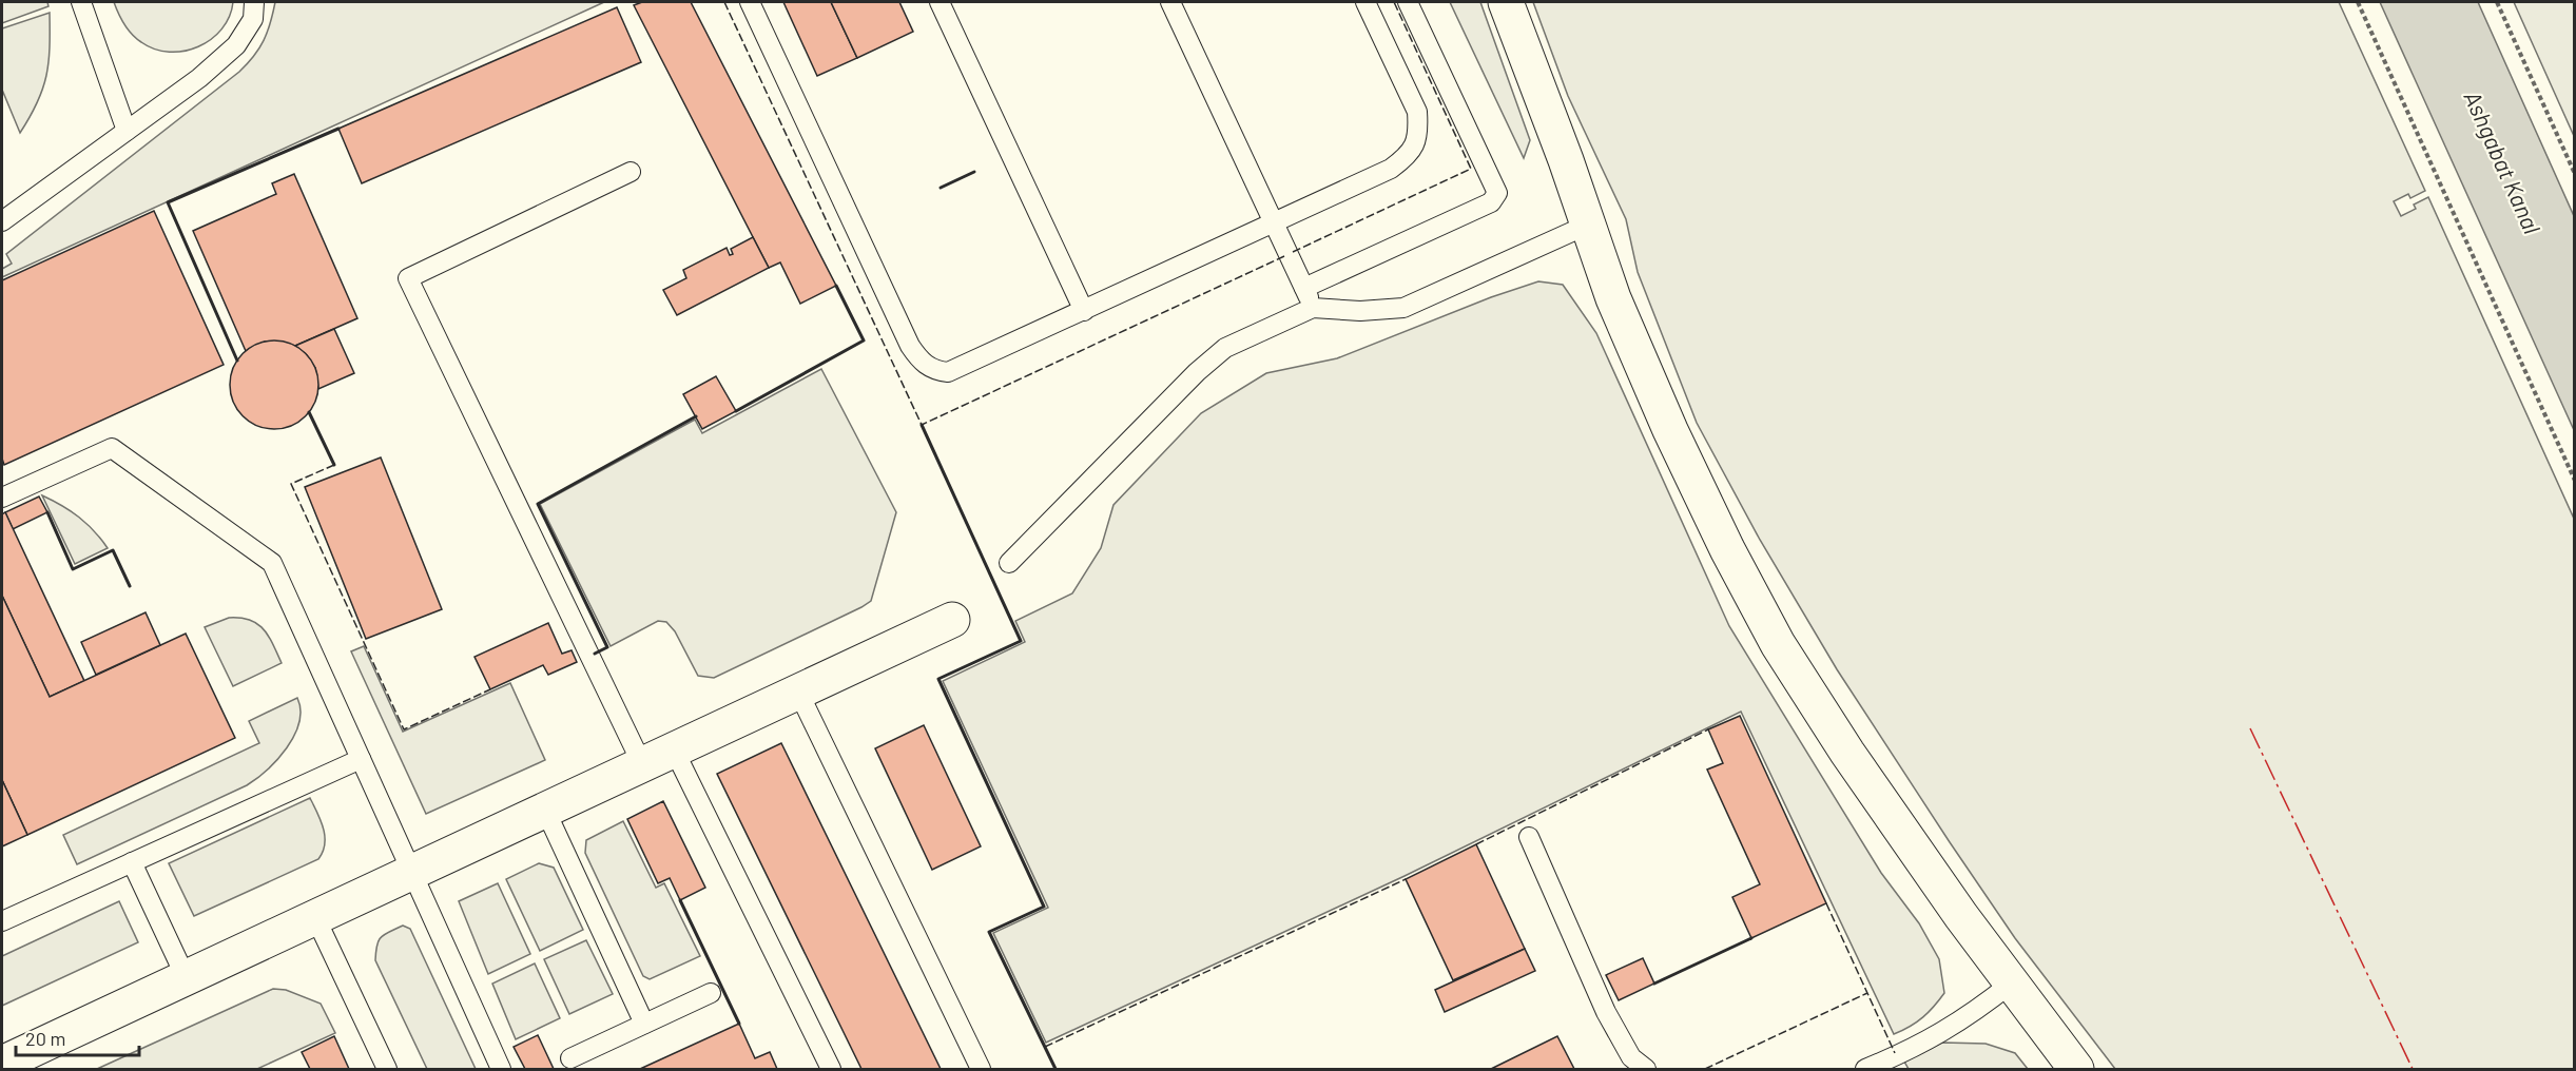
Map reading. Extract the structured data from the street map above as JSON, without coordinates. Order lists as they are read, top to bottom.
{
  "water": ["Ashgabat Kanal"],
  "scale_bar": "20 m"
}
